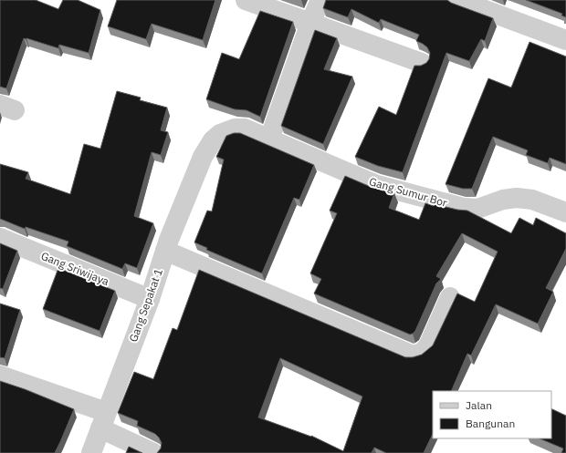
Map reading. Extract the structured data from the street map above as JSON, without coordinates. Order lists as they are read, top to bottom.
{
  "streets": {
    "street": ["Gang Sumur Bor", "Gang Sriwijaya", "Gang Sepakat 1"]
  },
  "crossings": [
    ["Gang Sumur Bor", "Gang Sepakat 1"],
    ["Gang Sriwijaya", "Gang Sepakat 1"]
  ],
  "legend": ["Jalan", "Bangunan"]
}
